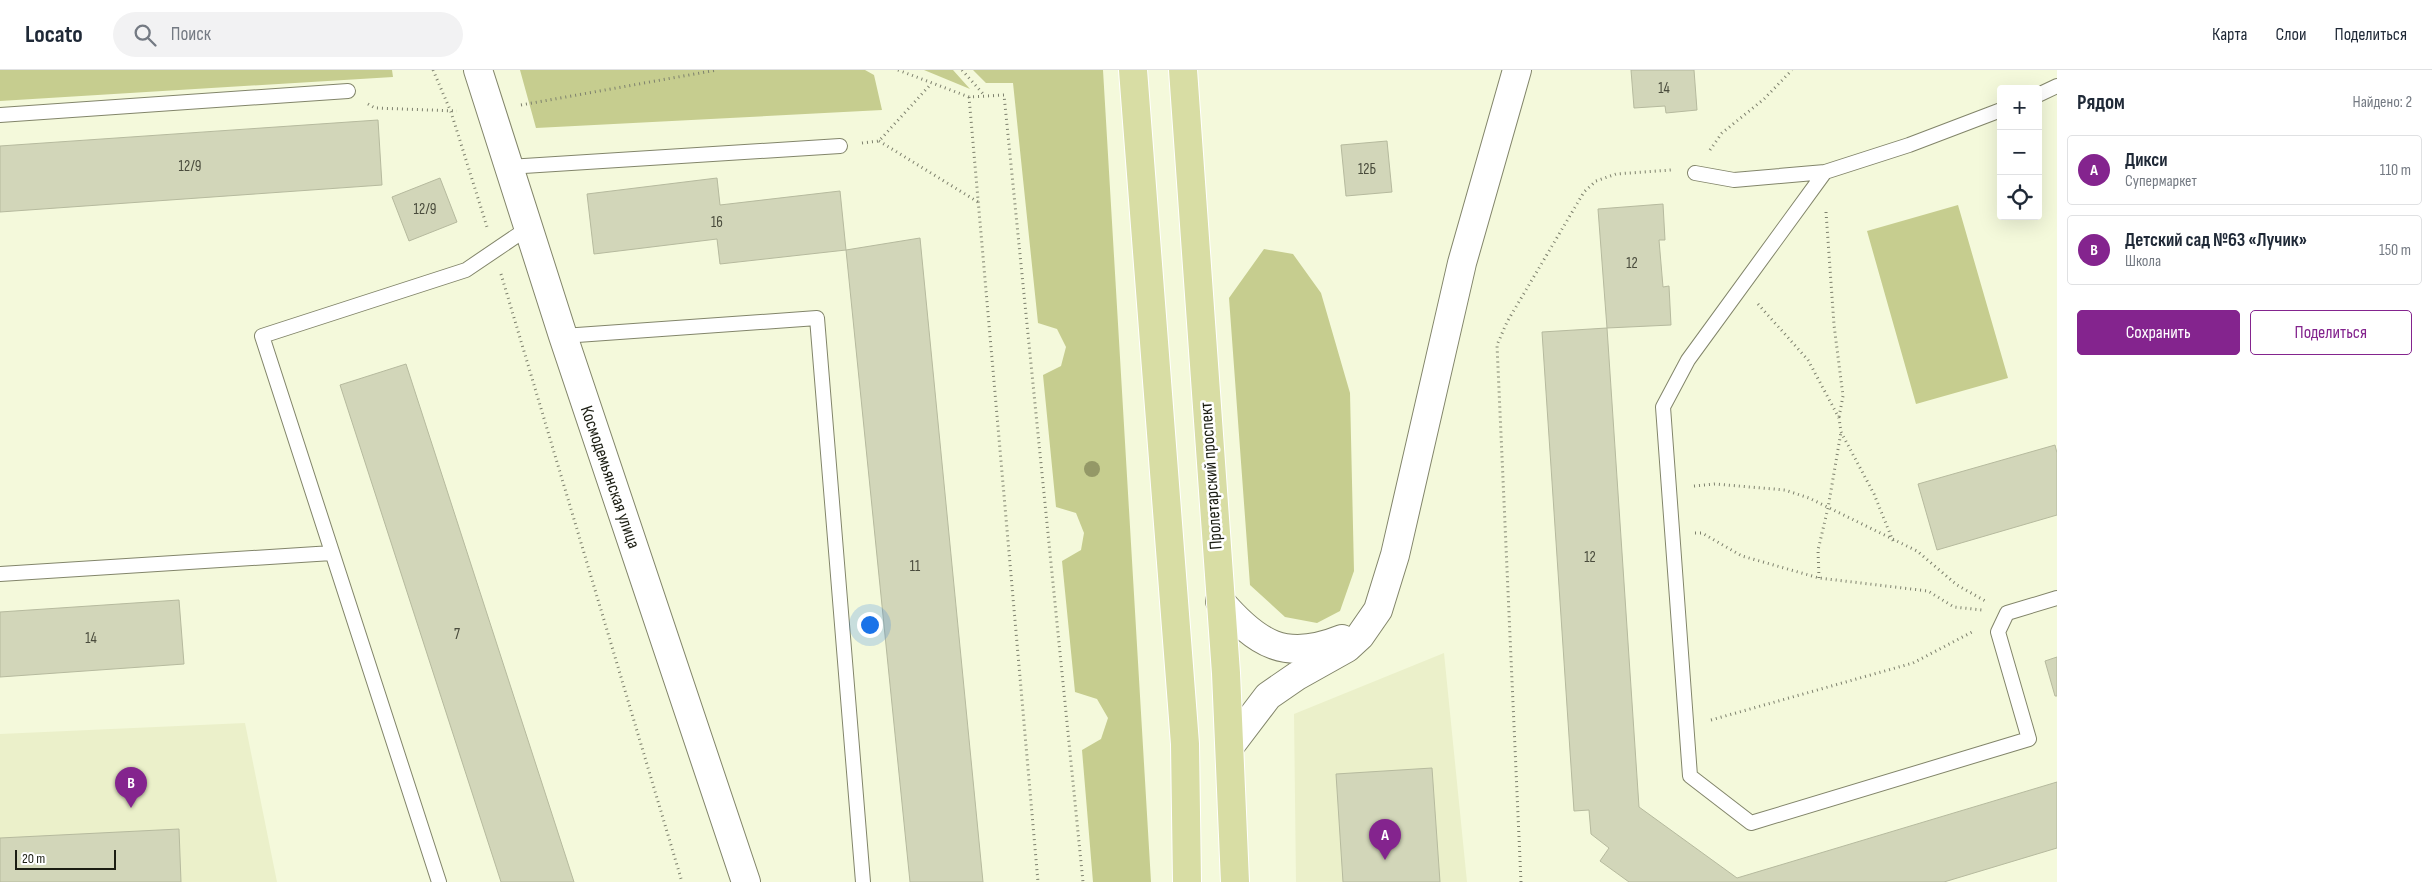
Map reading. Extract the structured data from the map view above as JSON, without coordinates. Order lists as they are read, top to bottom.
{
  "streets": {
    "main road": ["Пролетарский проспект"],
    "street": ["Космодемьянская улица"]
  },
  "house_numbers": [
    "14",
    "12/9",
    "12Б",
    "12/9",
    "16",
    "12",
    "12",
    "11",
    "7",
    "14"
  ],
  "scale_bar": "20 m",
  "page": {
    "header": "Locato",
    "search": "Поиск",
    "nav": ["Карта", "Слои", "Поделиться"],
    "heading": ["Рядом", "Найдено: 2"],
    "map_buttons": ["+", "−"],
    "list": [
      {
        "mark": "A",
        "name": "Дикси",
        "note": "Супермаркет",
        "value": "110 m"
      },
      {
        "mark": "B",
        "name": "Детский сад №63 «Лучик»",
        "note": "Школа",
        "value": "150 m"
      }
    ],
    "buttons": ["Сохранить", "Поделиться"],
    "pins": ["B", "A"],
    "scale": "20 m"
  }
}
